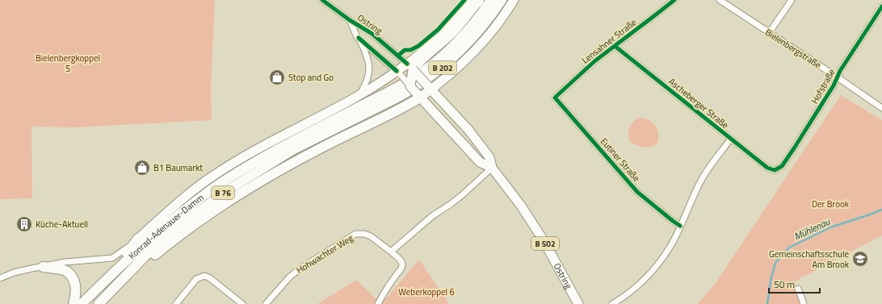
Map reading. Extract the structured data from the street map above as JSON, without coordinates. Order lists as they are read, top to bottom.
{
  "streets": {
    "highway": ["B 202", "B 76", "Konrad-Adenauer-Damm"],
    "main road": ["Ostring", "B 502"],
    "street": [
      "Lensahner Straße",
      "Bielenbergstraße",
      "Hofstraße",
      "Ascheberger Straße",
      "Eutiner Straße",
      "Hohwachter Weg"
    ]
  },
  "crossings": [
    ["Ostring", "B 76"],
    ["Ostring", "Konrad-Adenauer-Damm"],
    ["Lensahner Straße", "Ascheberger Straße"],
    ["Lensahner Straße", "Eutiner Straße"],
    ["Bielenbergstraße", "Hofstraße"],
    ["B 202", "B 76"],
    ["B 202", "Konrad-Adenauer-Damm"],
    ["Hofstraße", "Ascheberger Straße"],
    ["B 76", "Konrad-Adenauer-Damm"]
  ],
  "water": ["Mühlenau"],
  "parks": ["Bielenbergkoppel 5", "Der Brook", "Weberkoppel 6"],
  "places": {
    "shop": ["Stop and Go", "B1 Baumarkt"],
    "building": ["Küche-Aktuell"],
    "school or university": ["Gemeinschaftsschule Am Brook"]
  },
  "scale_bar": "50 m"
}
